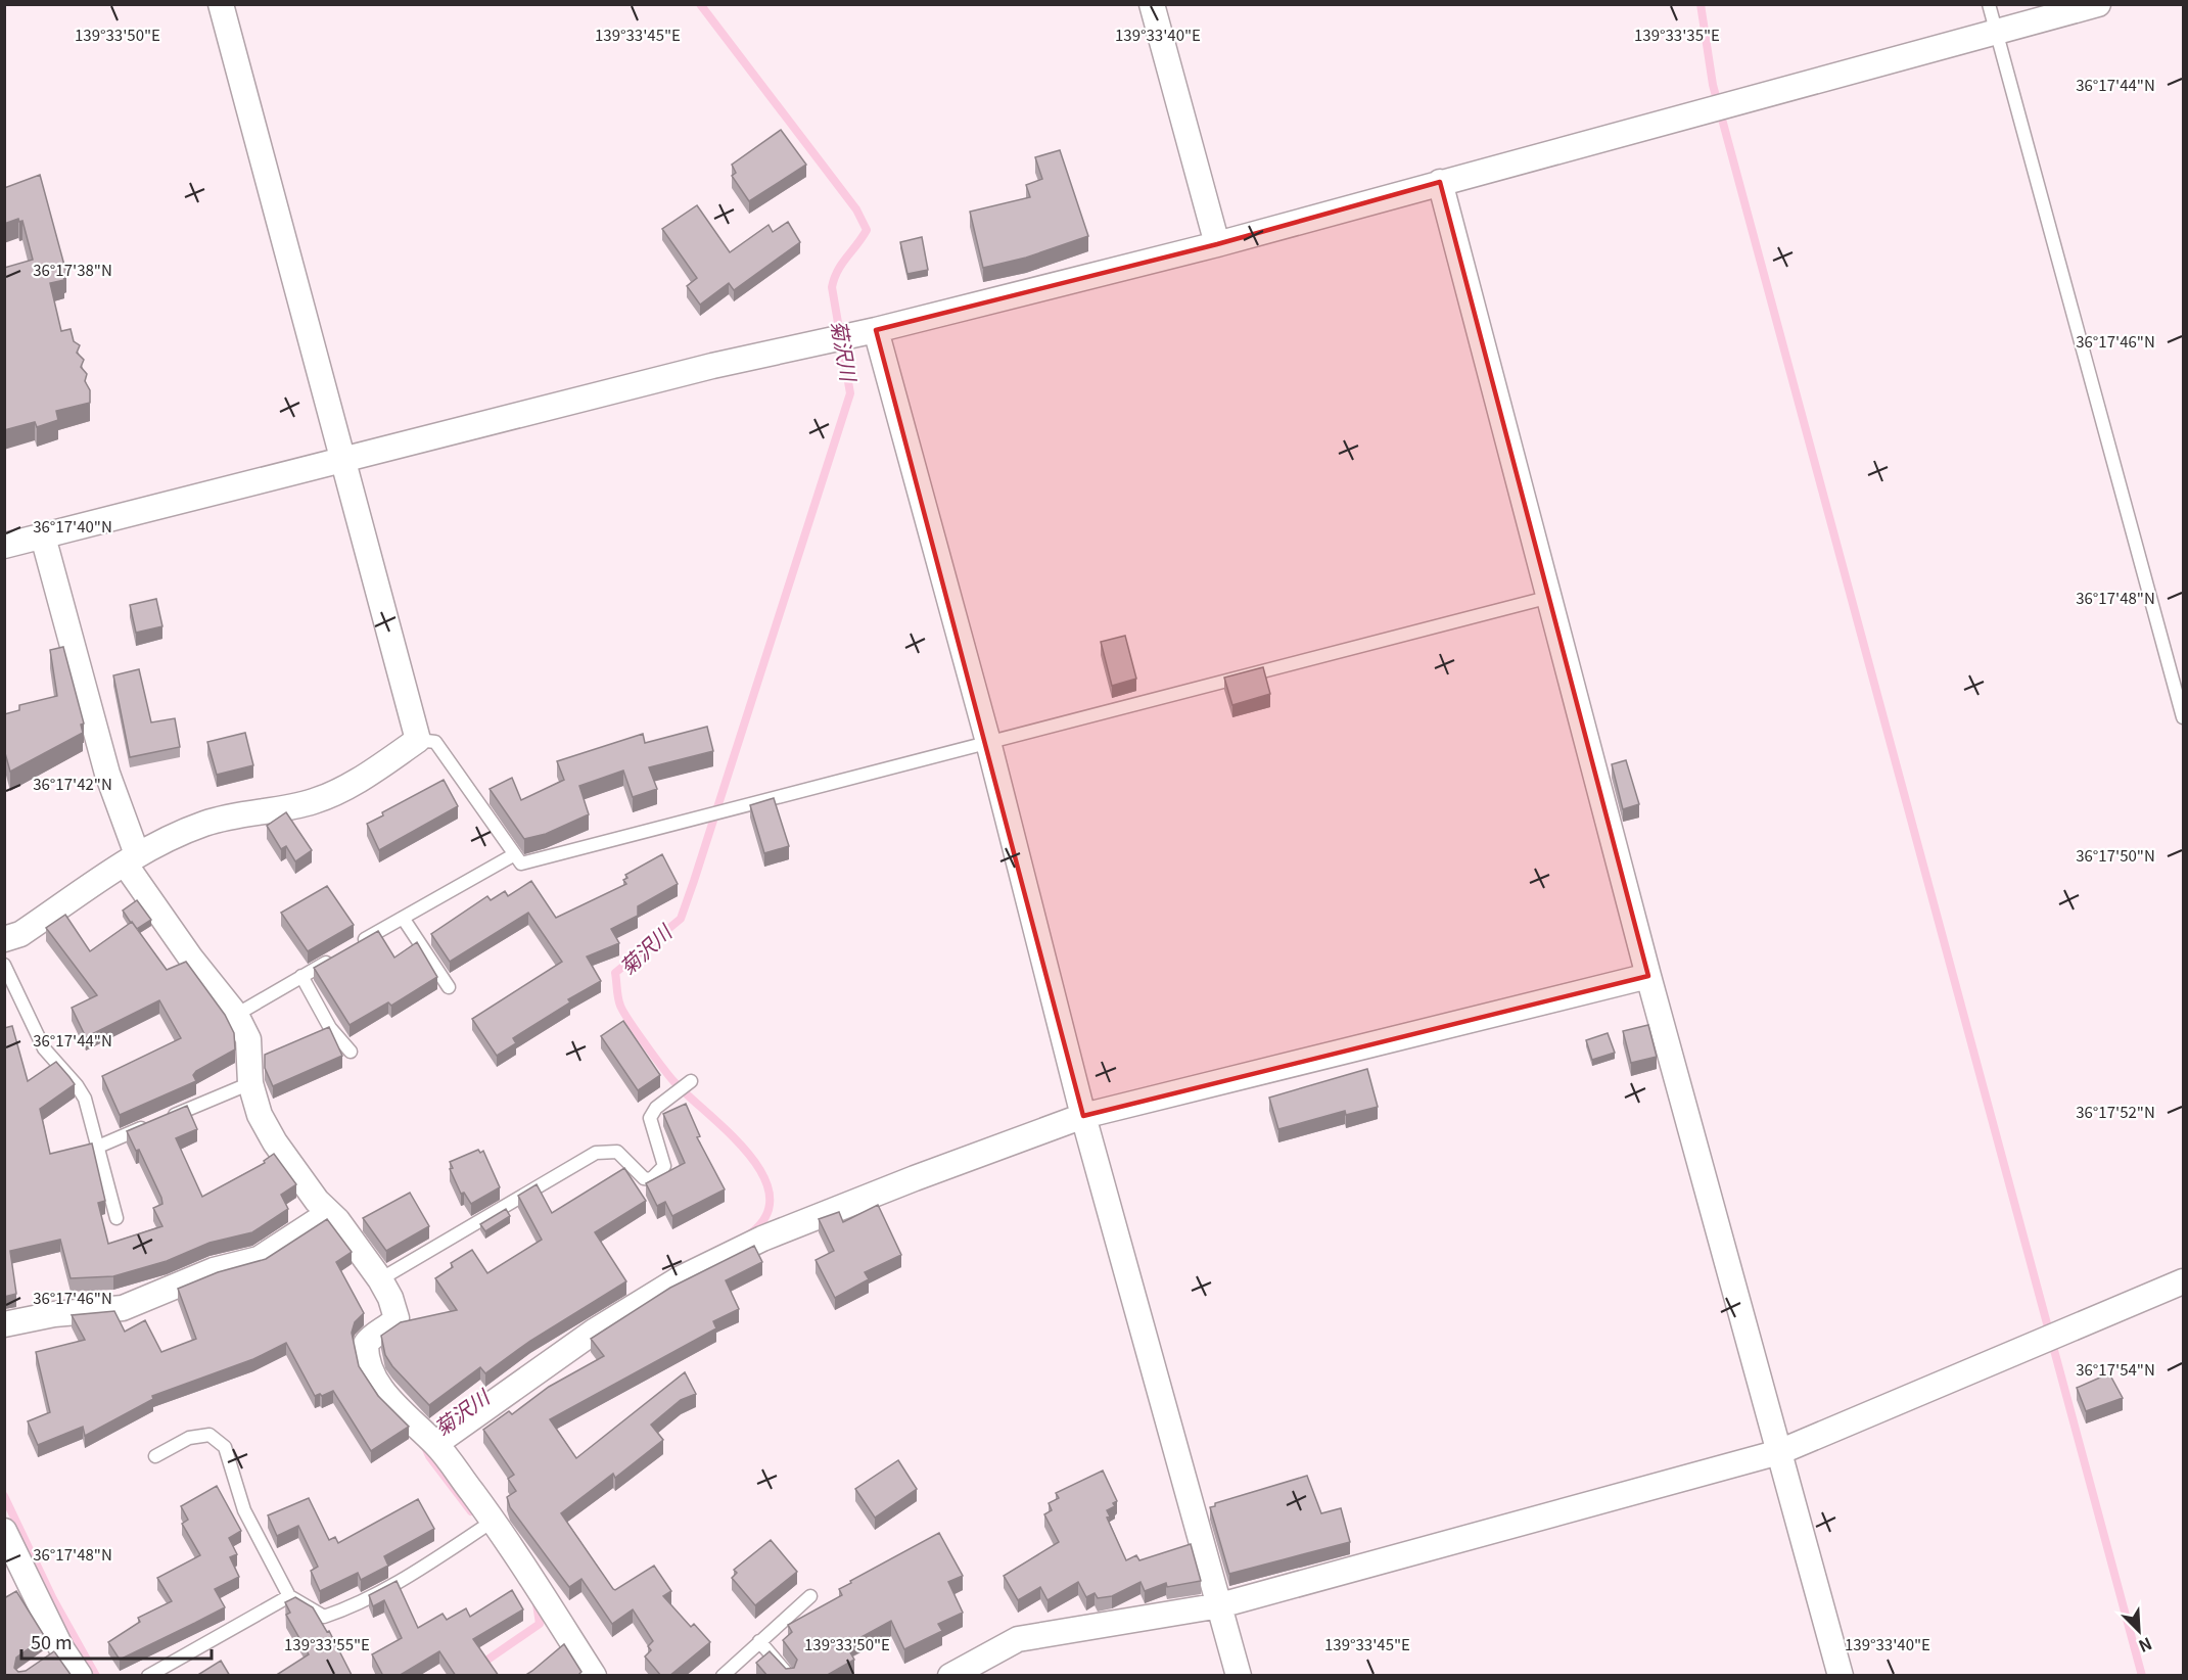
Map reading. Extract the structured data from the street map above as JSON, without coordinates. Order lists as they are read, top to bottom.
{
  "water": ["菊沢川"],
  "scale_bar": "50 m",
  "north": "bottom right",
  "coordinates": [
    "139°33'50\"E",
    "139°33'45\"E",
    "139°33'40\"E",
    "139°33'35\"E",
    "36°17'44\"N",
    "36°17'38\"N",
    "36°17'46\"N",
    "36°17'40\"N",
    "36°17'48\"N",
    "36°17'42\"N",
    "36°17'50\"N",
    "36°17'52\"N",
    "36°17'54\"N",
    "139°33'55\"E"
  ]
}
